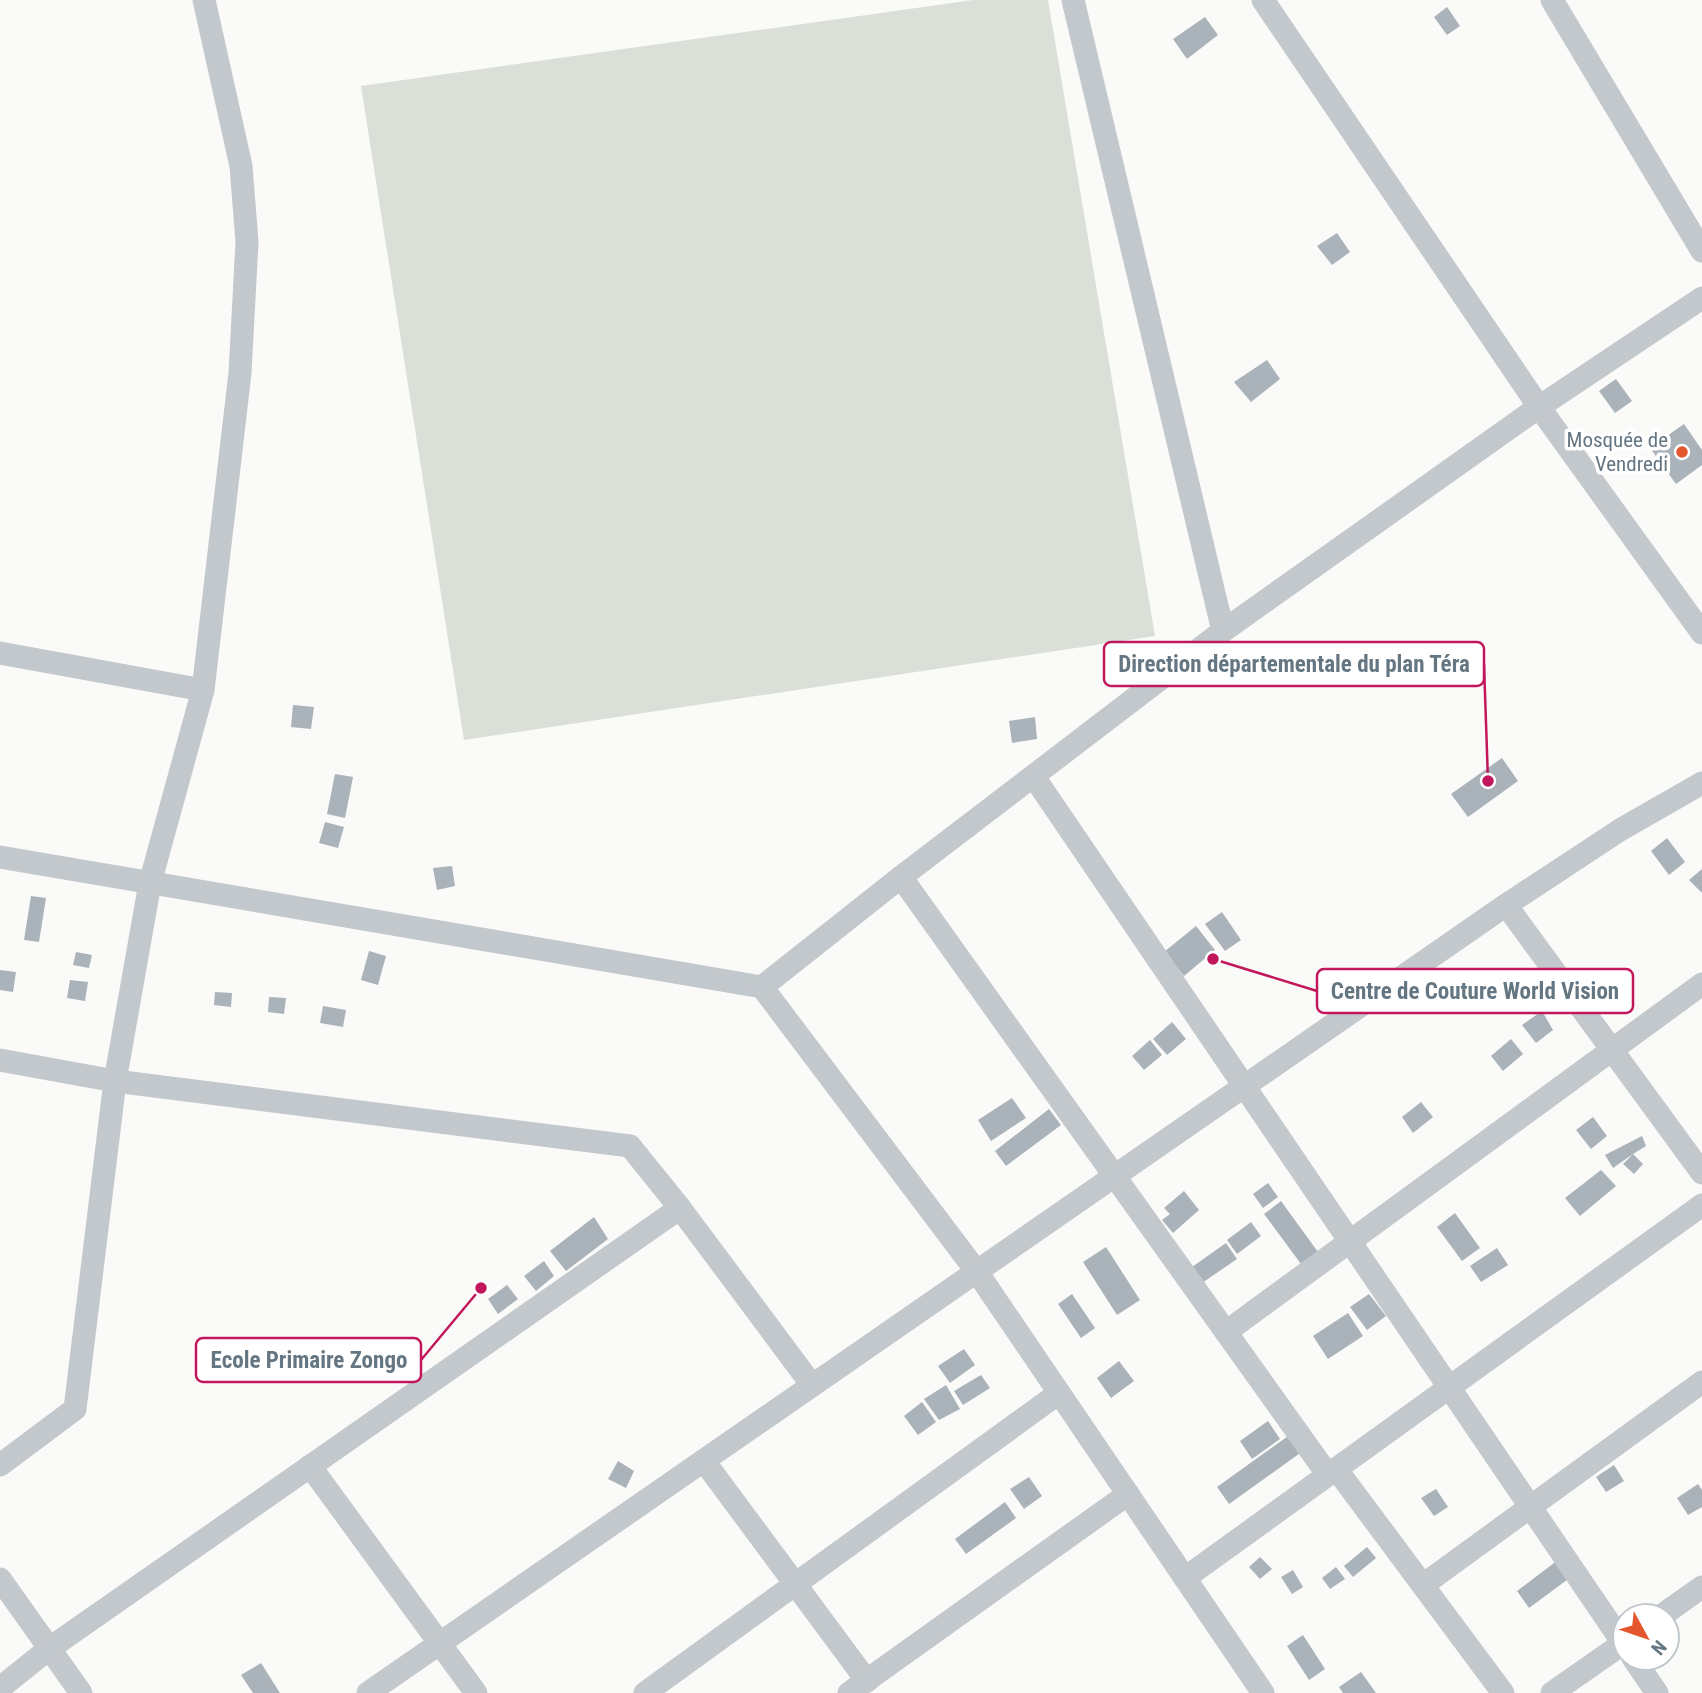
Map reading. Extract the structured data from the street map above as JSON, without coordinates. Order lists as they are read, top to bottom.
{
  "places": [
    "Mosquée de Vendredi",
    "Direction départementale du plan Téra",
    "Centre de Couture World Vision",
    "Ecole Primaire Zongo"
  ],
  "north": "bottom right"
}
